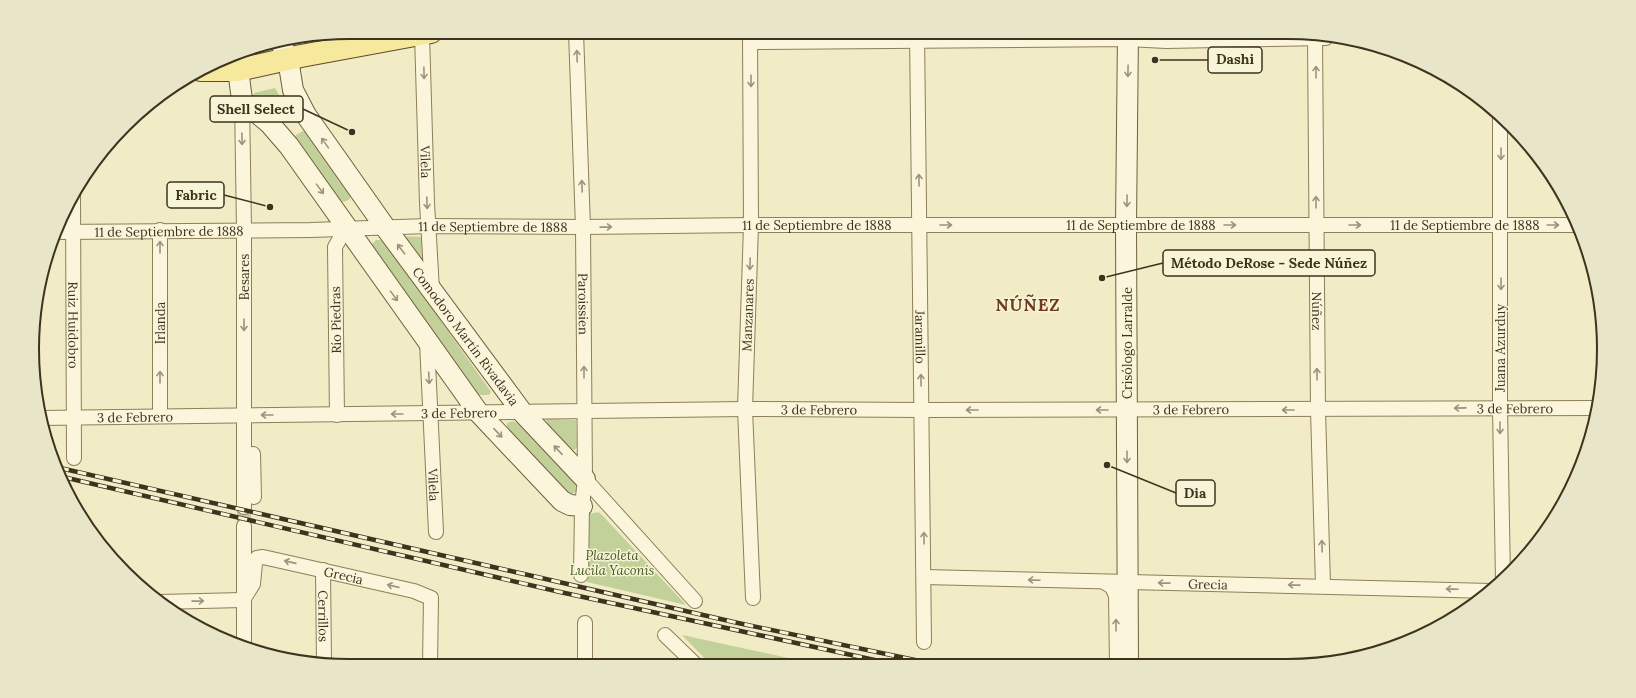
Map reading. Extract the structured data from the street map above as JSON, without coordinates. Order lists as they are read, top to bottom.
{
  "streets": {
    "street": [
      "Vilela",
      "11 de Septiembre de 1888",
      "Besares",
      "Paroissien",
      "Núñez",
      "Manzanares",
      "Río Piedras",
      "Irlanda",
      "Ruiz Huidobro",
      "Comodoro Martín Rivadavia",
      "Jaramillo",
      "Crisólogo Larralde",
      "Juana Azurduy",
      "3 de Febrero",
      "Grecia",
      "Cerrillos"
    ]
  },
  "crossings": [
    ["Vilela", "11 de Septiembre de 1888"],
    ["Vilela", "Comodoro Martín Rivadavia"],
    ["Vilela", "3 de Febrero"],
    ["11 de Septiembre de 1888", "Besares"],
    ["11 de Septiembre de 1888", "Paroissien"],
    ["11 de Septiembre de 1888", "Núñez"],
    ["11 de Septiembre de 1888", "Manzanares"],
    ["11 de Septiembre de 1888", "Río Piedras"],
    ["11 de Septiembre de 1888", "Irlanda"],
    ["11 de Septiembre de 1888", "Ruiz Huidobro"],
    ["11 de Septiembre de 1888", "Comodoro Martín Rivadavia"],
    ["11 de Septiembre de 1888", "Jaramillo"],
    ["11 de Septiembre de 1888", "Crisólogo Larralde"],
    ["11 de Septiembre de 1888", "Juana Azurduy"],
    ["Besares", "3 de Febrero"],
    ["Paroissien", "Comodoro Martín Rivadavia"],
    ["Paroissien", "3 de Febrero"],
    ["Núñez", "3 de Febrero"],
    ["Núñez", "Grecia"],
    ["Manzanares", "3 de Febrero"],
    ["Río Piedras", "3 de Febrero"],
    ["Irlanda", "3 de Febrero"],
    ["Ruiz Huidobro", "3 de Febrero"],
    ["Comodoro Martín Rivadavia", "3 de Febrero"],
    ["Jaramillo", "3 de Febrero"],
    ["Jaramillo", "Grecia"],
    ["Crisólogo Larralde", "3 de Febrero"],
    ["Crisólogo Larralde", "Grecia"],
    ["Juana Azurduy", "3 de Febrero"],
    ["Grecia", "Cerrillos"]
  ],
  "one_way": [
    "Vilela",
    "11 de Septiembre de 1888",
    "Besares",
    "Paroissien",
    "Núñez",
    "Manzanares",
    "Irlanda",
    "Jaramillo",
    "Crisólogo Larralde",
    "Juana Azurduy",
    "3 de Febrero",
    "Grecia"
  ],
  "districts": ["NÚÑEZ"],
  "parks": ["Plazoleta Lucila Yaconis"],
  "places": [
    "Dashi",
    "Shell Select",
    "Fabric",
    "Método DeRose - Sede Núñez",
    "Dia"
  ]
}
